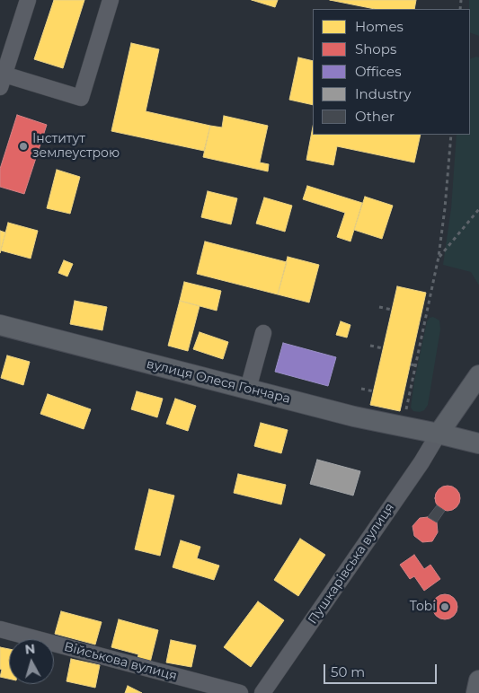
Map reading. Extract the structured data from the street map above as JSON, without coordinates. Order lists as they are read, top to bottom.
{
  "streets": {
    "main road": ["вулиця Олеся Гончара"],
    "street": ["Пушкарівська вулиця", "Військова вулиця"]
  },
  "crossings": [
    ["вулиця Олеся Гончара", "Пушкарівська вулиця"]
  ],
  "places": ["Інститут землеустрою", "Tobi"],
  "legend": [
    "Homes",
    "Shops",
    "Offices",
    "Industry",
    "Other"
  ],
  "scale_bar": "50 m",
  "north": "top"
}
